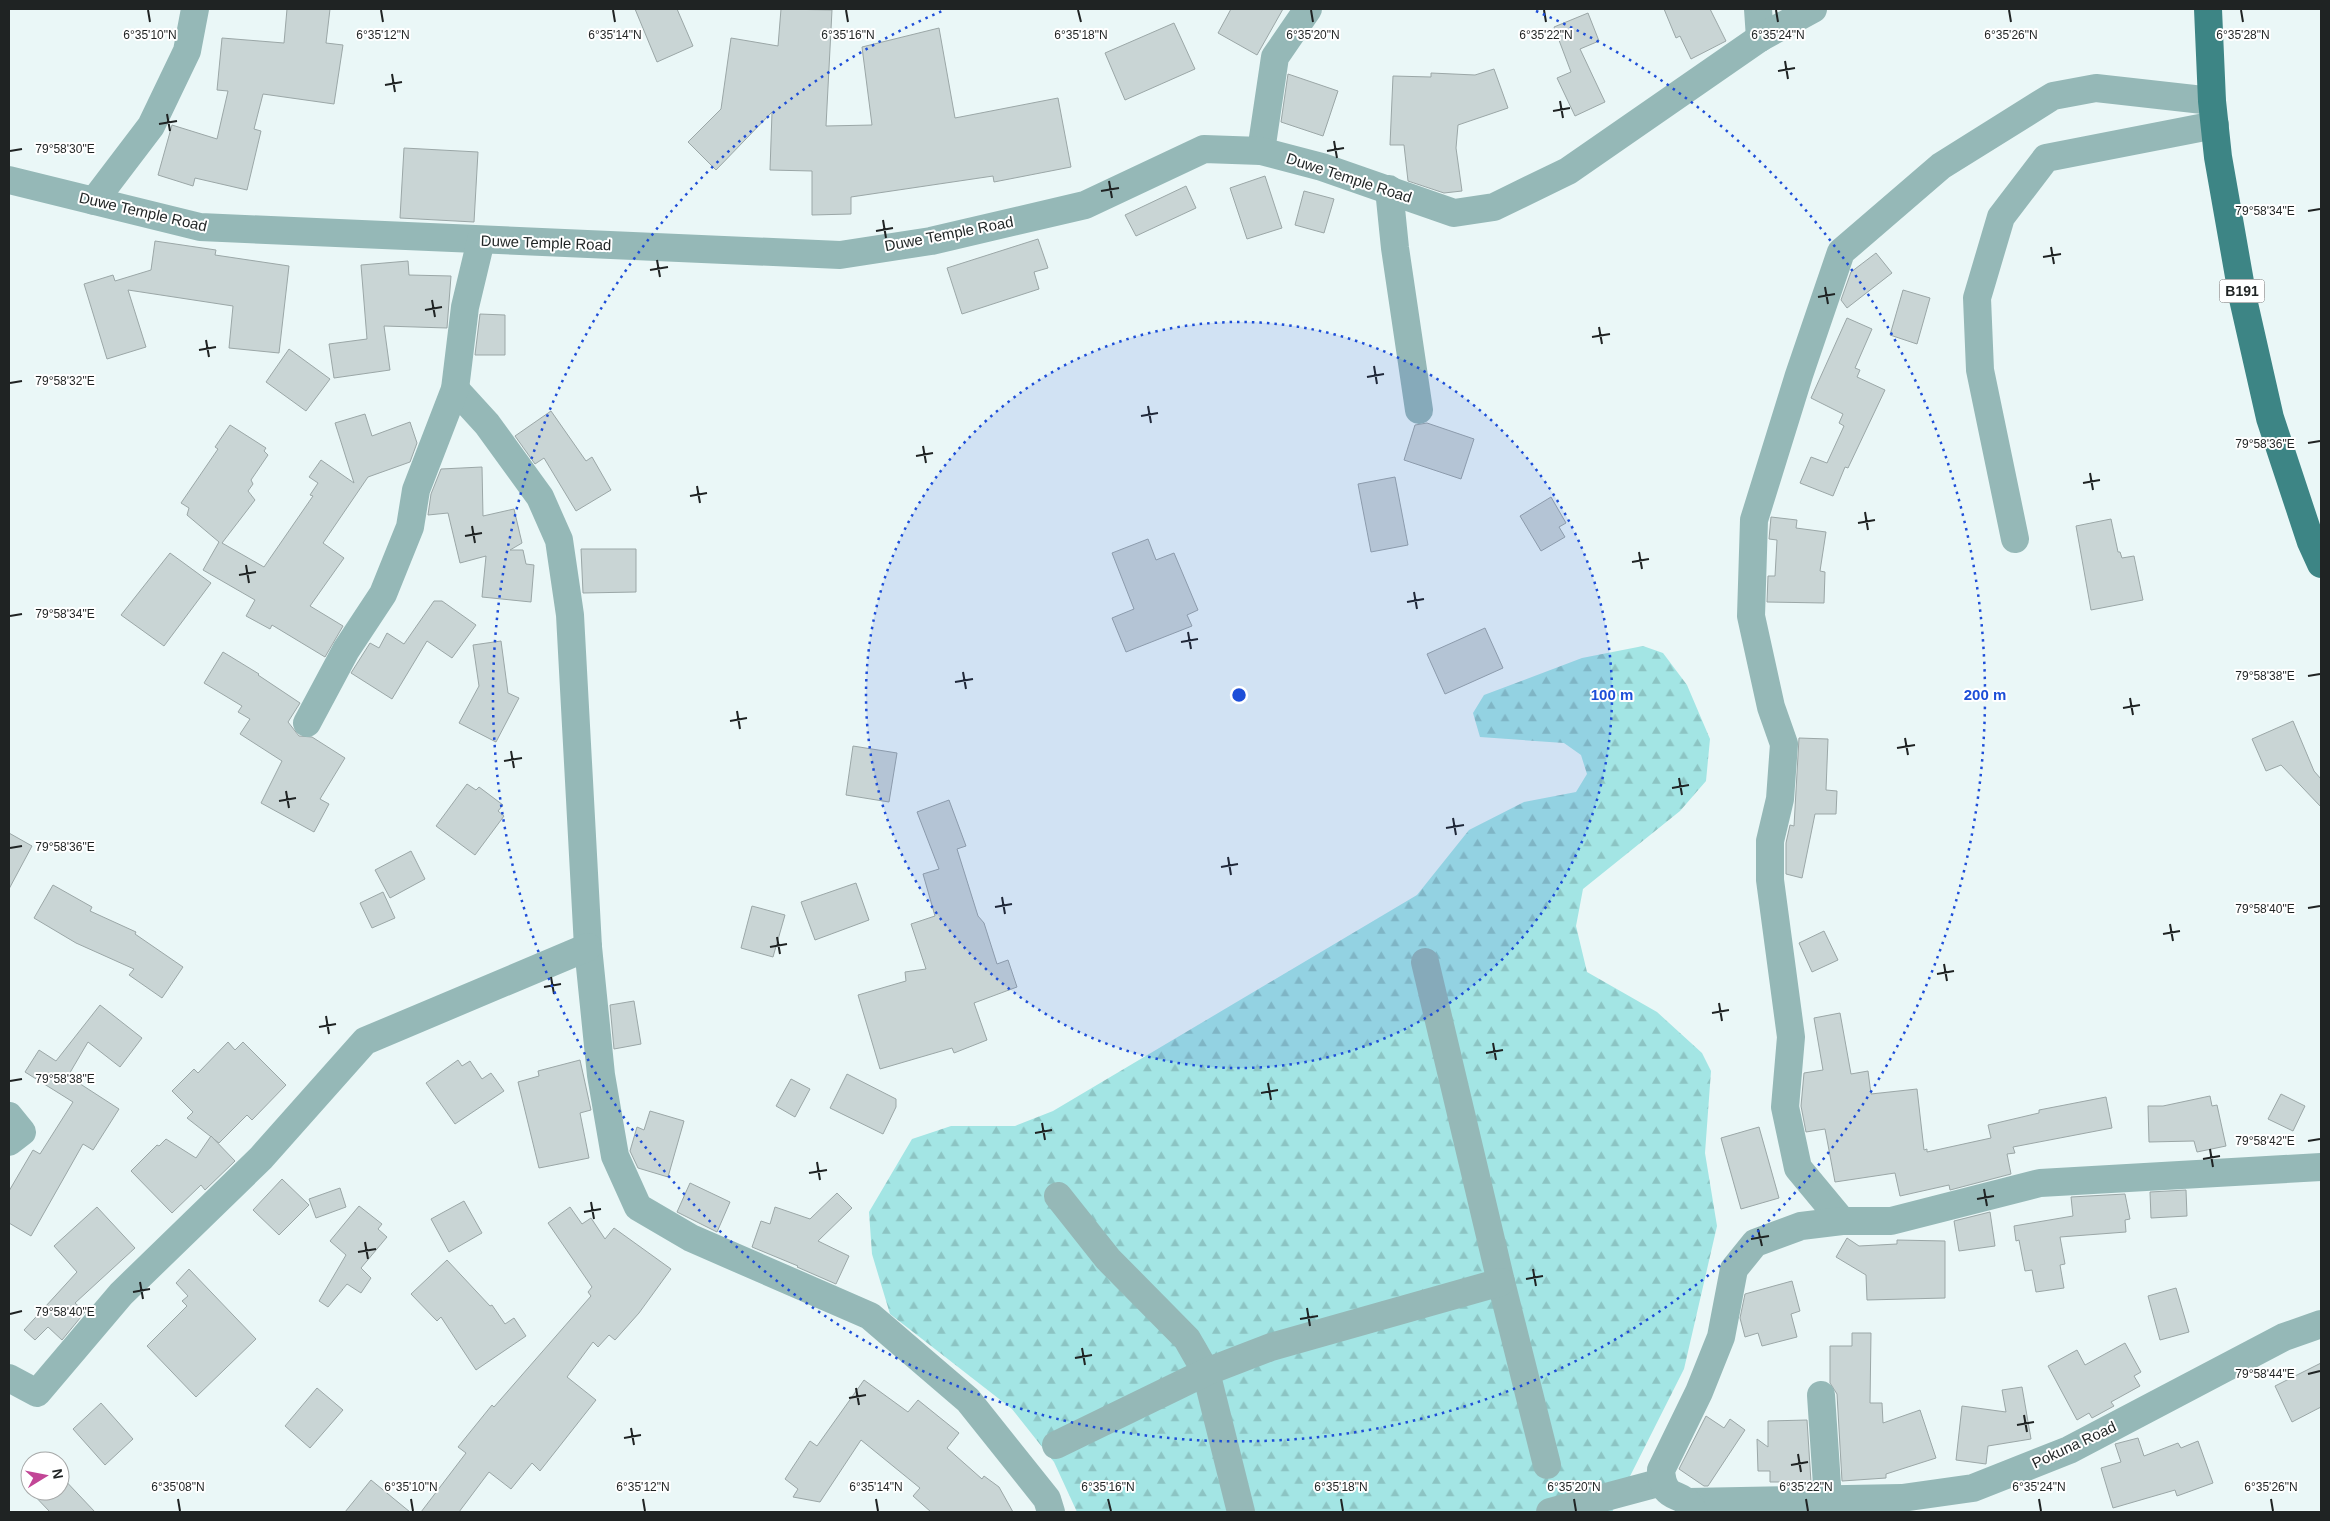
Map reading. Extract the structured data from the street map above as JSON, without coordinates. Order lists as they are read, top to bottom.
{
  "streets": {
    "main road": ["B191"],
    "street": ["Duwe Temple Road", "Pokuna Road"]
  },
  "north": "right",
  "coordinates": [
    "6°35'28\"N",
    "6°35'10\"N",
    "6°35'12\"N",
    "6°35'14\"N",
    "6°35'16\"N",
    "6°35'18\"N",
    "6°35'20\"N",
    "6°35'22\"N",
    "6°35'24\"N",
    "6°35'26\"N",
    "79°58'30\"E",
    "79°58'34\"E",
    "79°58'32\"E",
    "79°58'36\"E",
    "79°58'38\"E",
    "79°58'40\"E",
    "79°58'42\"E",
    "79°58'44\"E",
    "6°35'08\"N"
  ],
  "rings": ["100 m", "200 m"]
}
